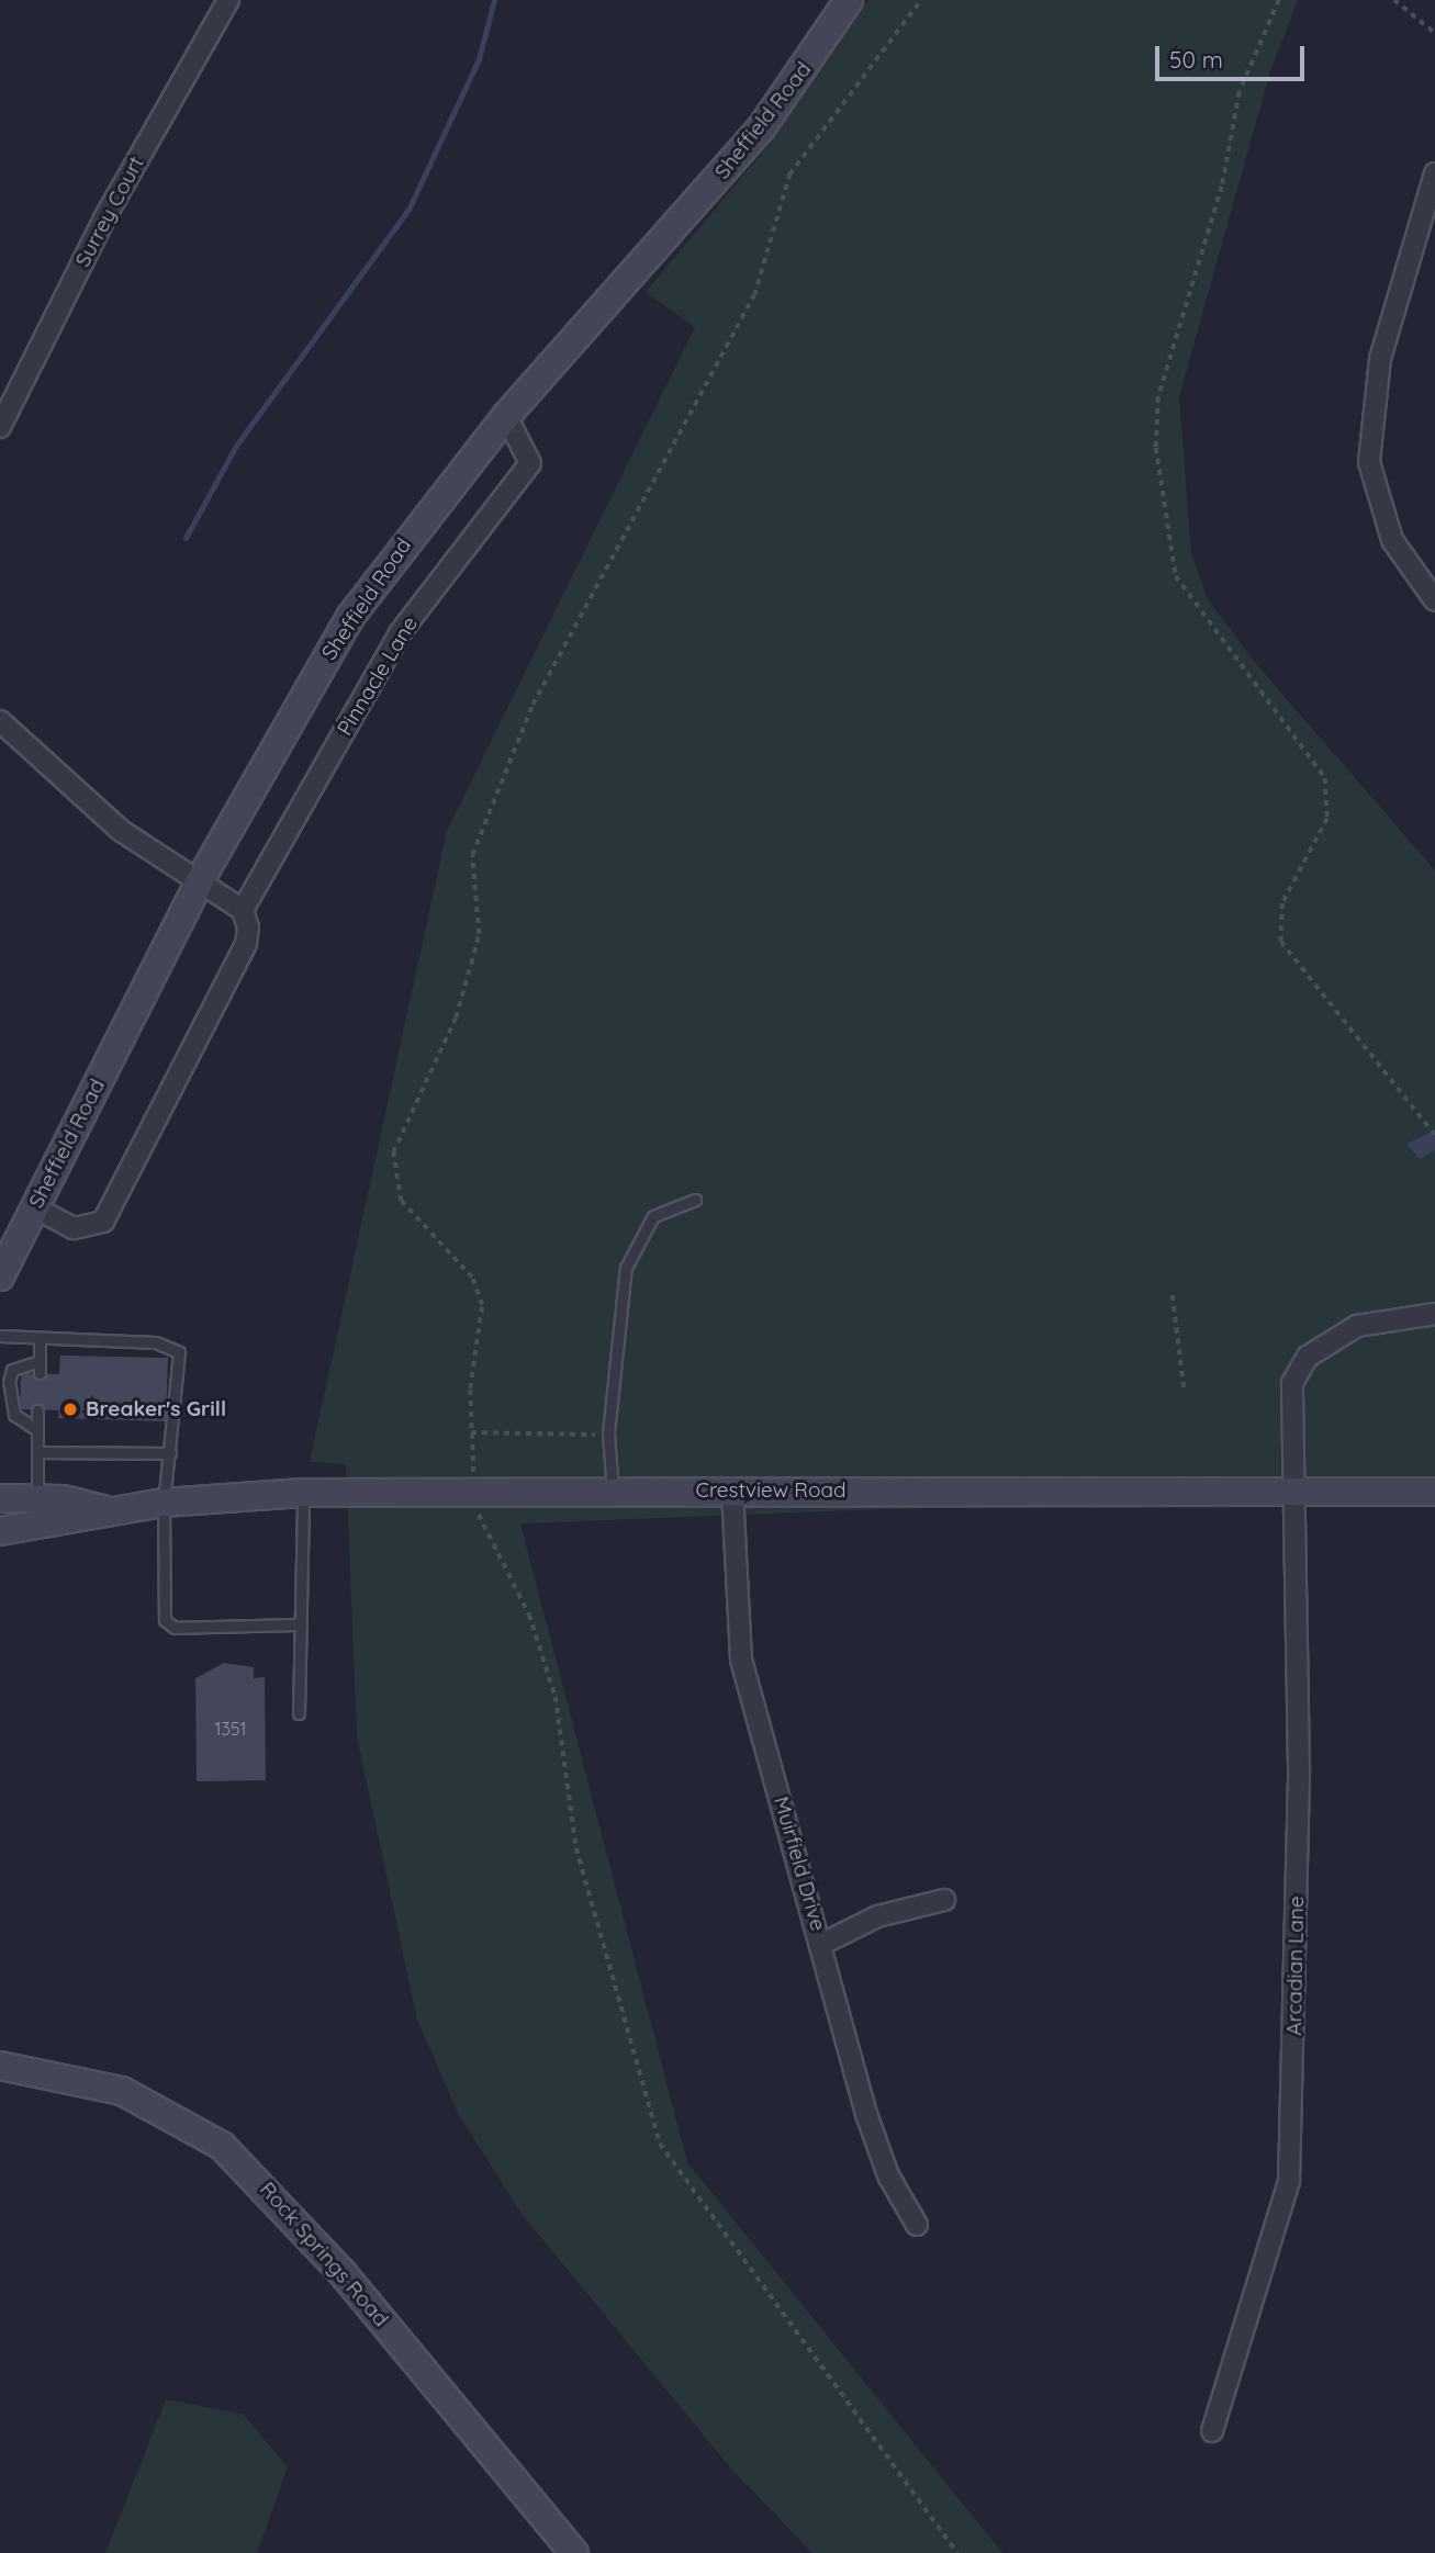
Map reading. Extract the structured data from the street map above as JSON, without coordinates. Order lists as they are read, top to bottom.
{
  "streets": {
    "street": [
      "Sheffield Road",
      "Surrey Court",
      "Pinnacle Lane",
      "Crestview Road",
      "Muirfield Drive",
      "Arcadian Lane",
      "Rock Springs Road"
    ]
  },
  "crossings": [
    ["Sheffield Road", "Pinnacle Lane"],
    ["Crestview Road", "Muirfield Drive"],
    ["Crestview Road", "Arcadian Lane"]
  ],
  "places": ["Breaker's Grill"],
  "house_numbers": ["1351"],
  "scale_bar": "50 m"
}
